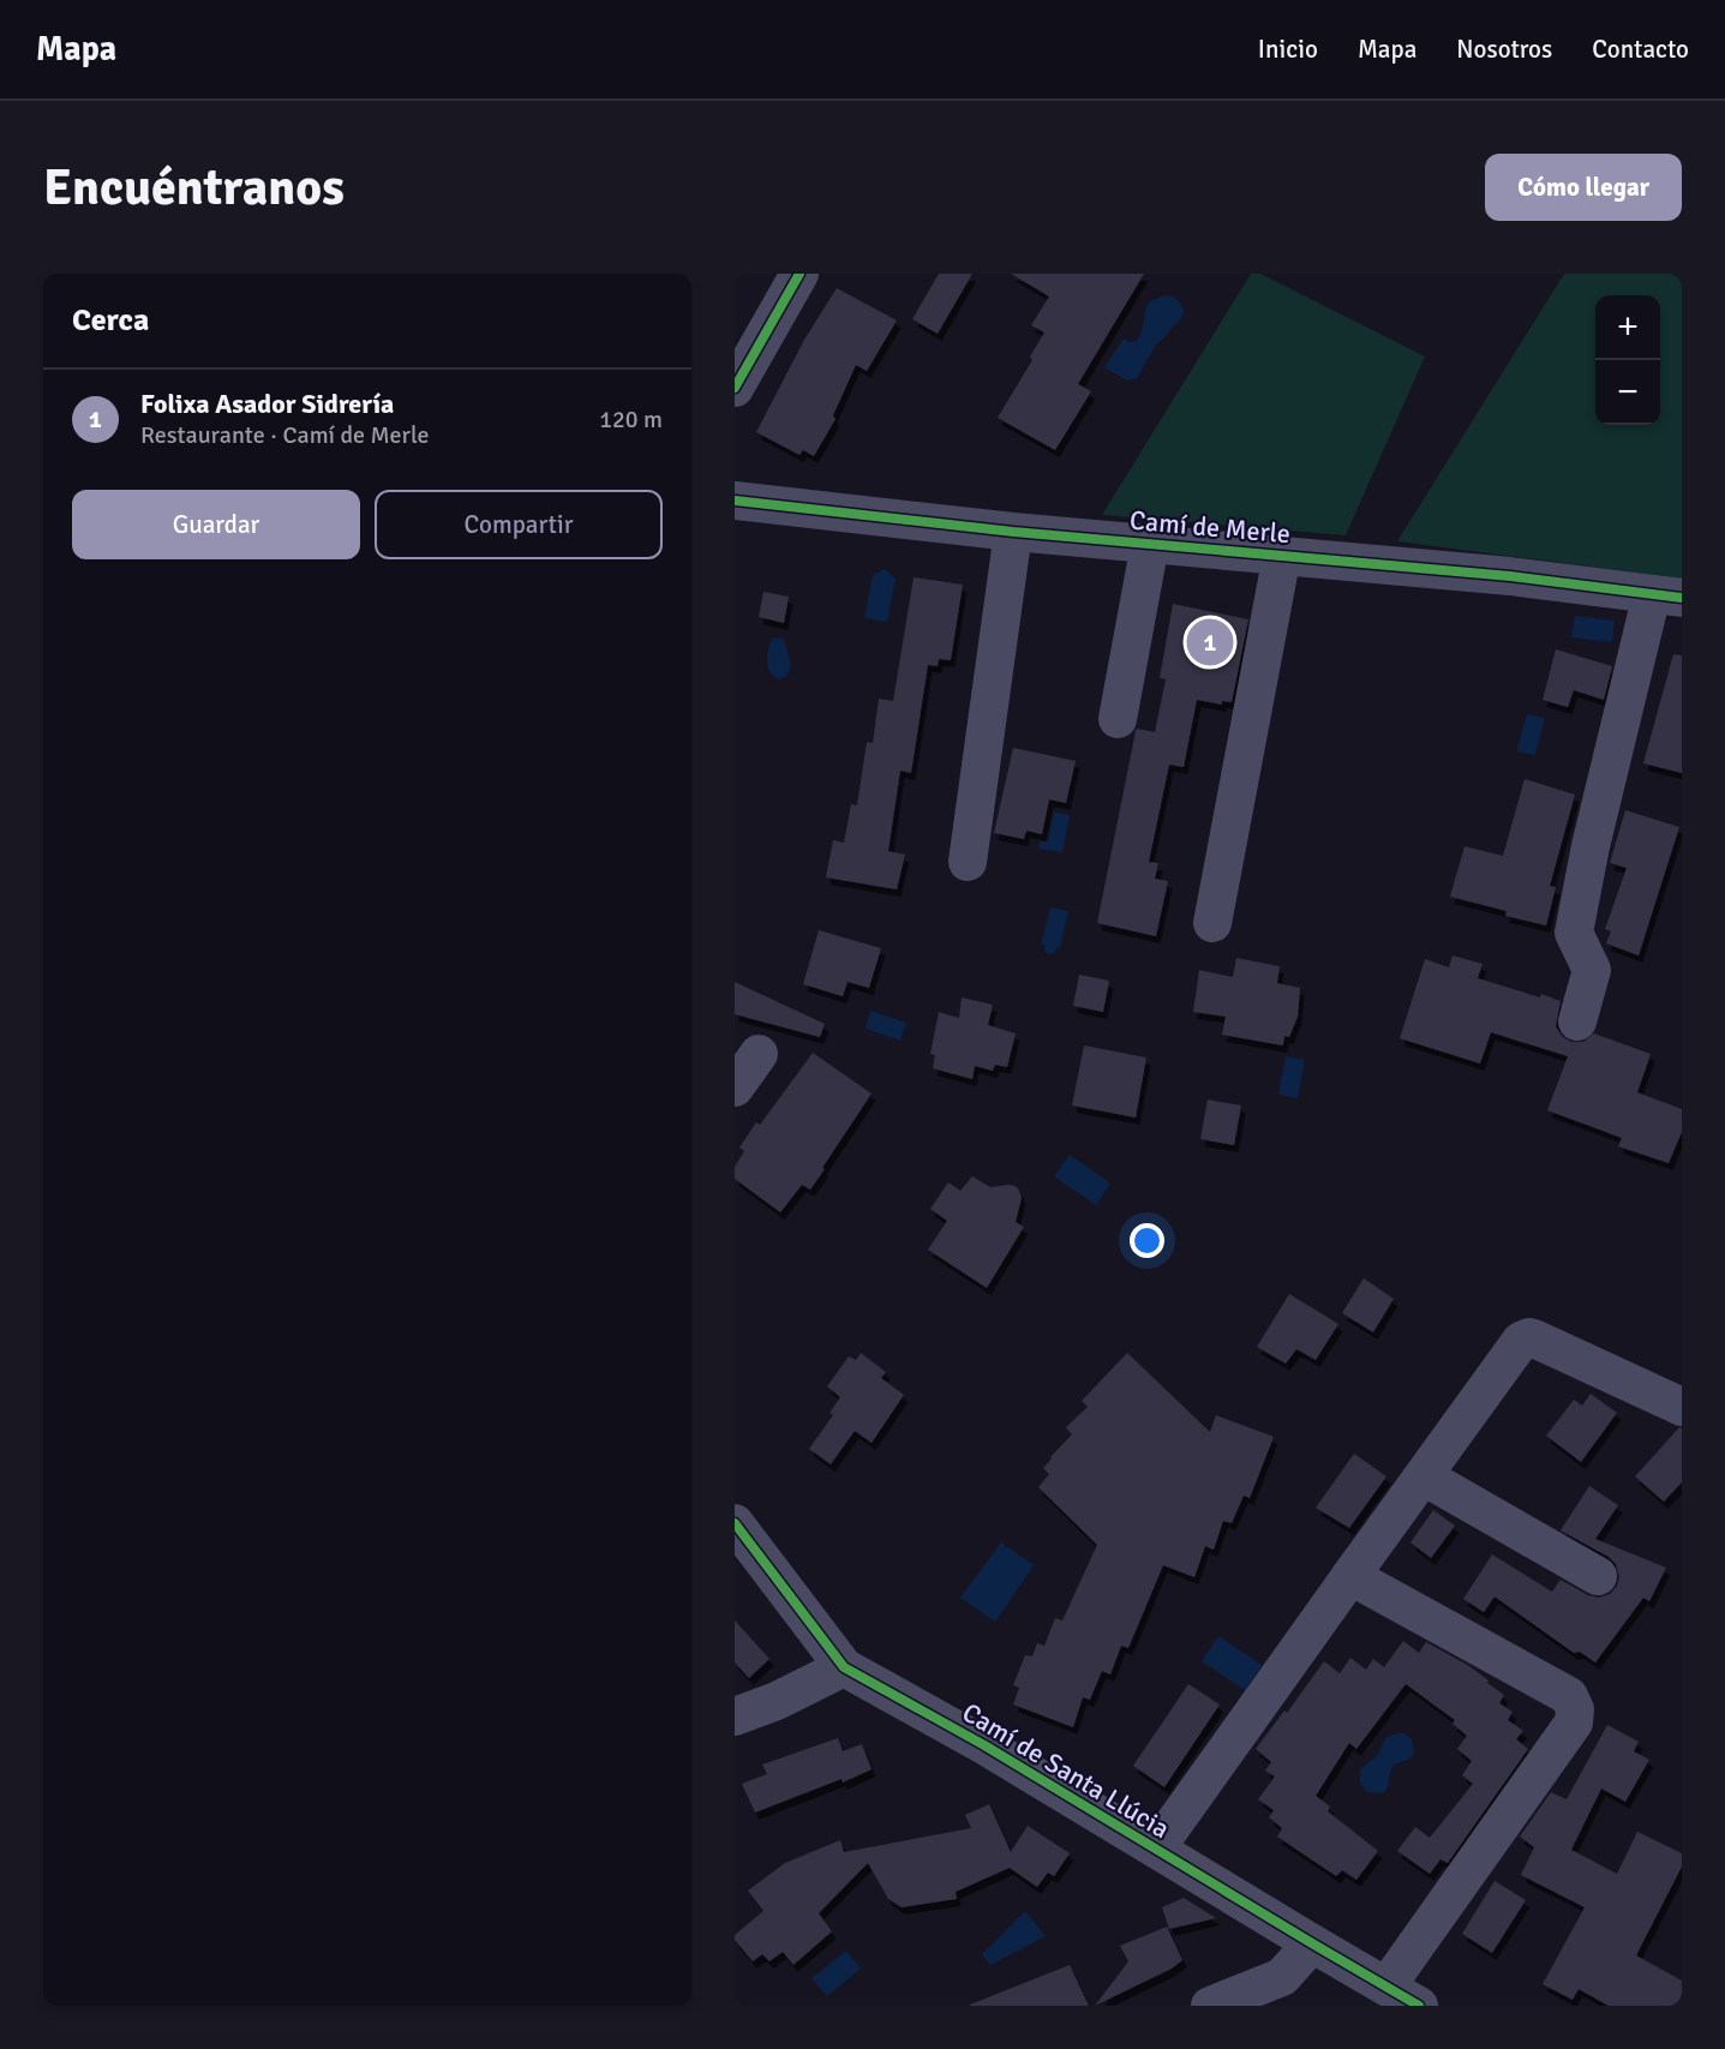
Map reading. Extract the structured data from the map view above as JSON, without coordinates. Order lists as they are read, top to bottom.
{
  "streets": {
    "street": ["Camí de Merle", "Camí de Santa Llúcia"]
  },
  "page": {
    "header": "Mapa",
    "nav": [
      "Inicio",
      "Mapa",
      "Nosotros",
      "Contacto"
    ],
    "buttons": [
      "Cómo llegar",
      ["Guardar", "Compartir"]
    ],
    "title": "Encuéntranos",
    "heading": "Cerca",
    "map_buttons": ["+", "−"],
    "list": [
      {
        "mark": "1",
        "name": "Folixa Asador Sidrería",
        "note": "Restaurante · Camí de Merle",
        "value": "120 m"
      }
    ],
    "pins": "1"
  }
}
